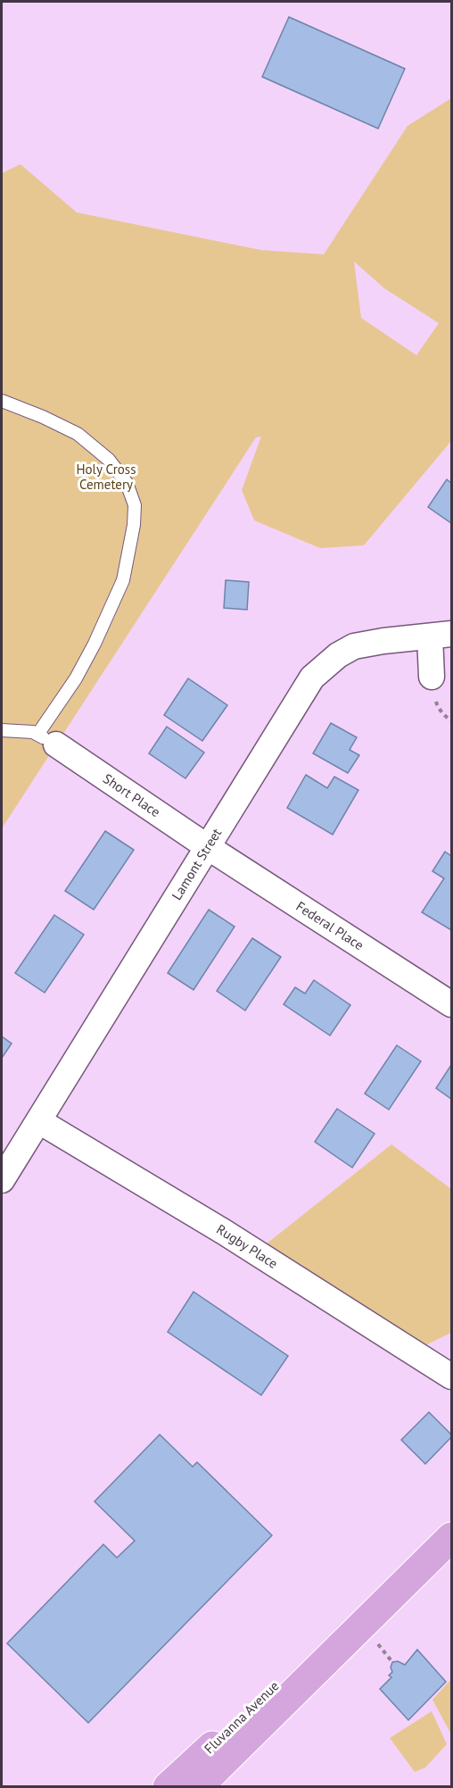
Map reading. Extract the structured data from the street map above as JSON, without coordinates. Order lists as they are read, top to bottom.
{
  "streets": {
    "main road": ["Fluvanna Avenue"],
    "street": [
      "Short Place",
      "Lamont Street",
      "Federal Place",
      "Rugby Place"
    ]
  },
  "crossings": [
    ["Short Place", "Lamont Street"],
    ["Short Place", "Federal Place"],
    ["Lamont Street", "Federal Place"],
    ["Lamont Street", "Rugby Place"]
  ],
  "parks": ["Holy Cross Cemetery"]
}
